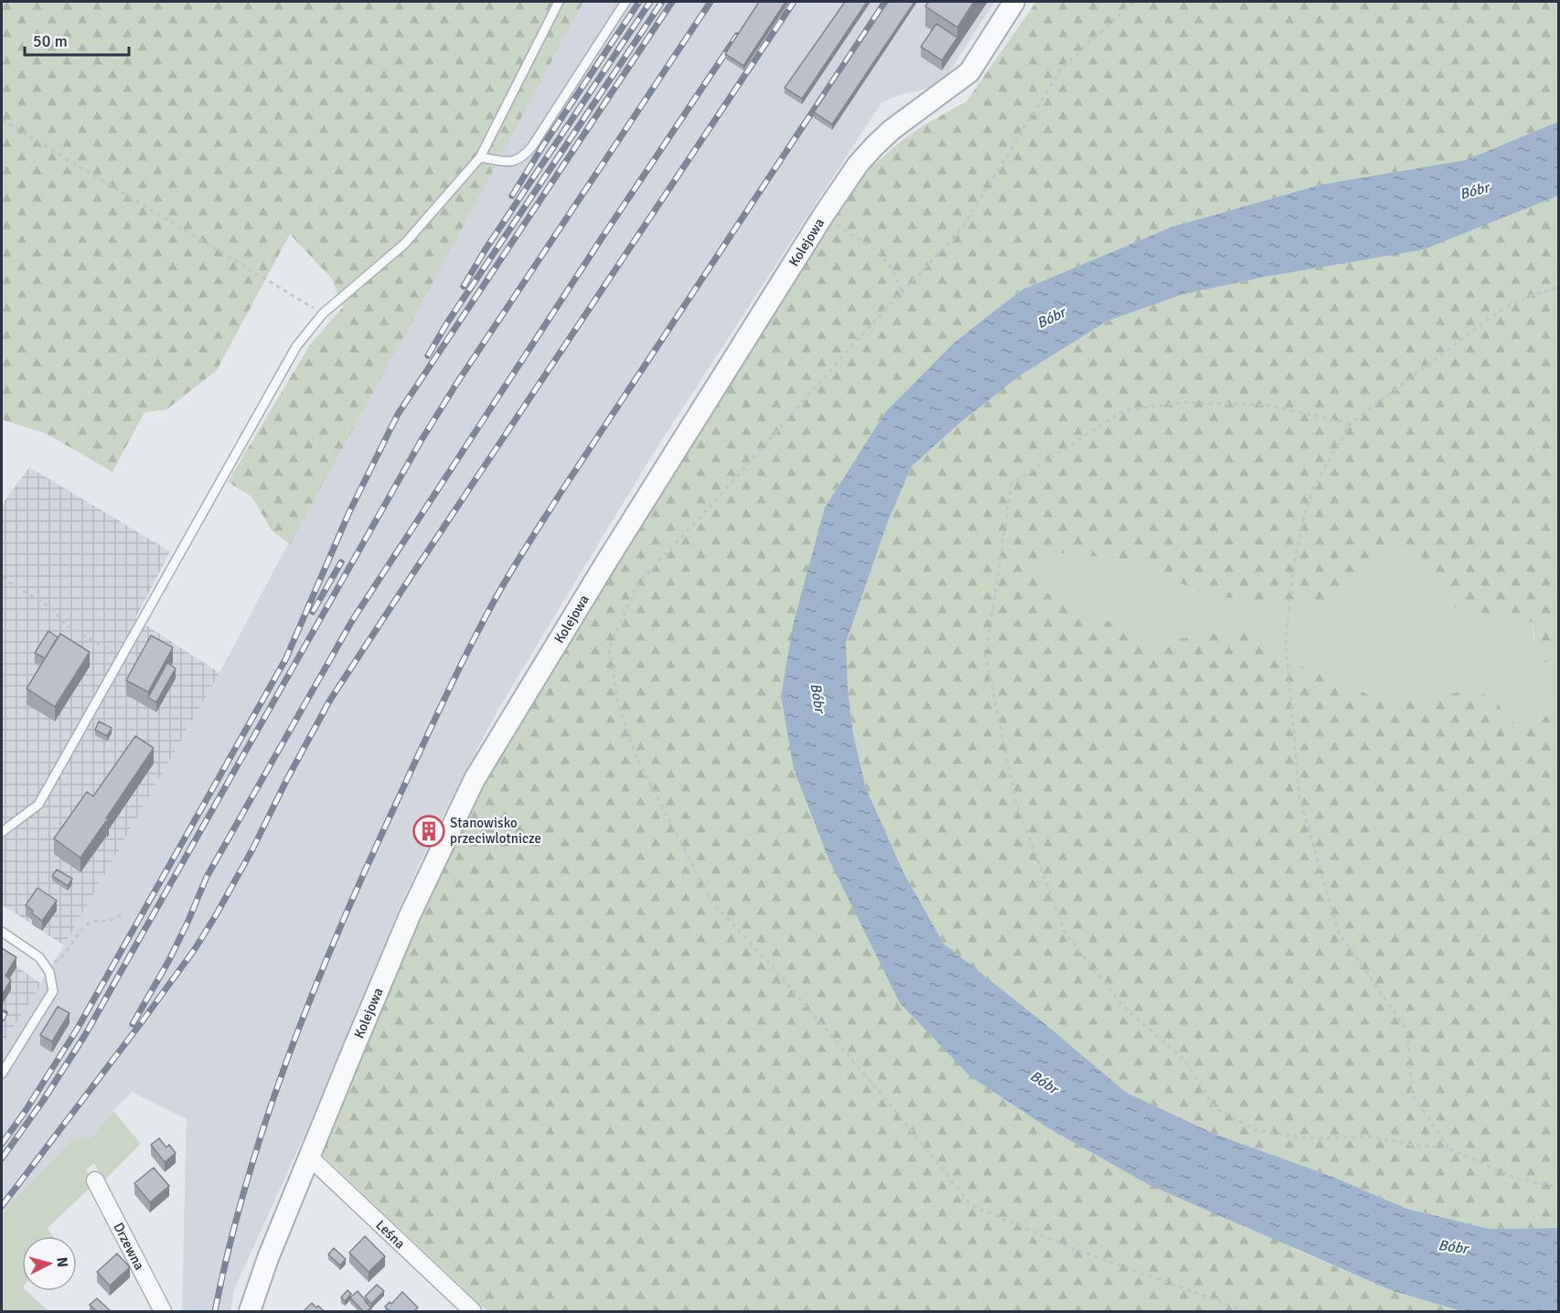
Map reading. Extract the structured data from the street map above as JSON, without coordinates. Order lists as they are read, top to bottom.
{
  "streets": {
    "street": ["Kolejowa", "Leśna", "Drzewna"]
  },
  "crossings": [
    ["Kolejowa", "Leśna"]
  ],
  "water": ["Bóbr"],
  "places": {
    "building": ["Stanowisko przeciwlotnicze"]
  },
  "scale_bar": "50 m",
  "north": "right"
}
